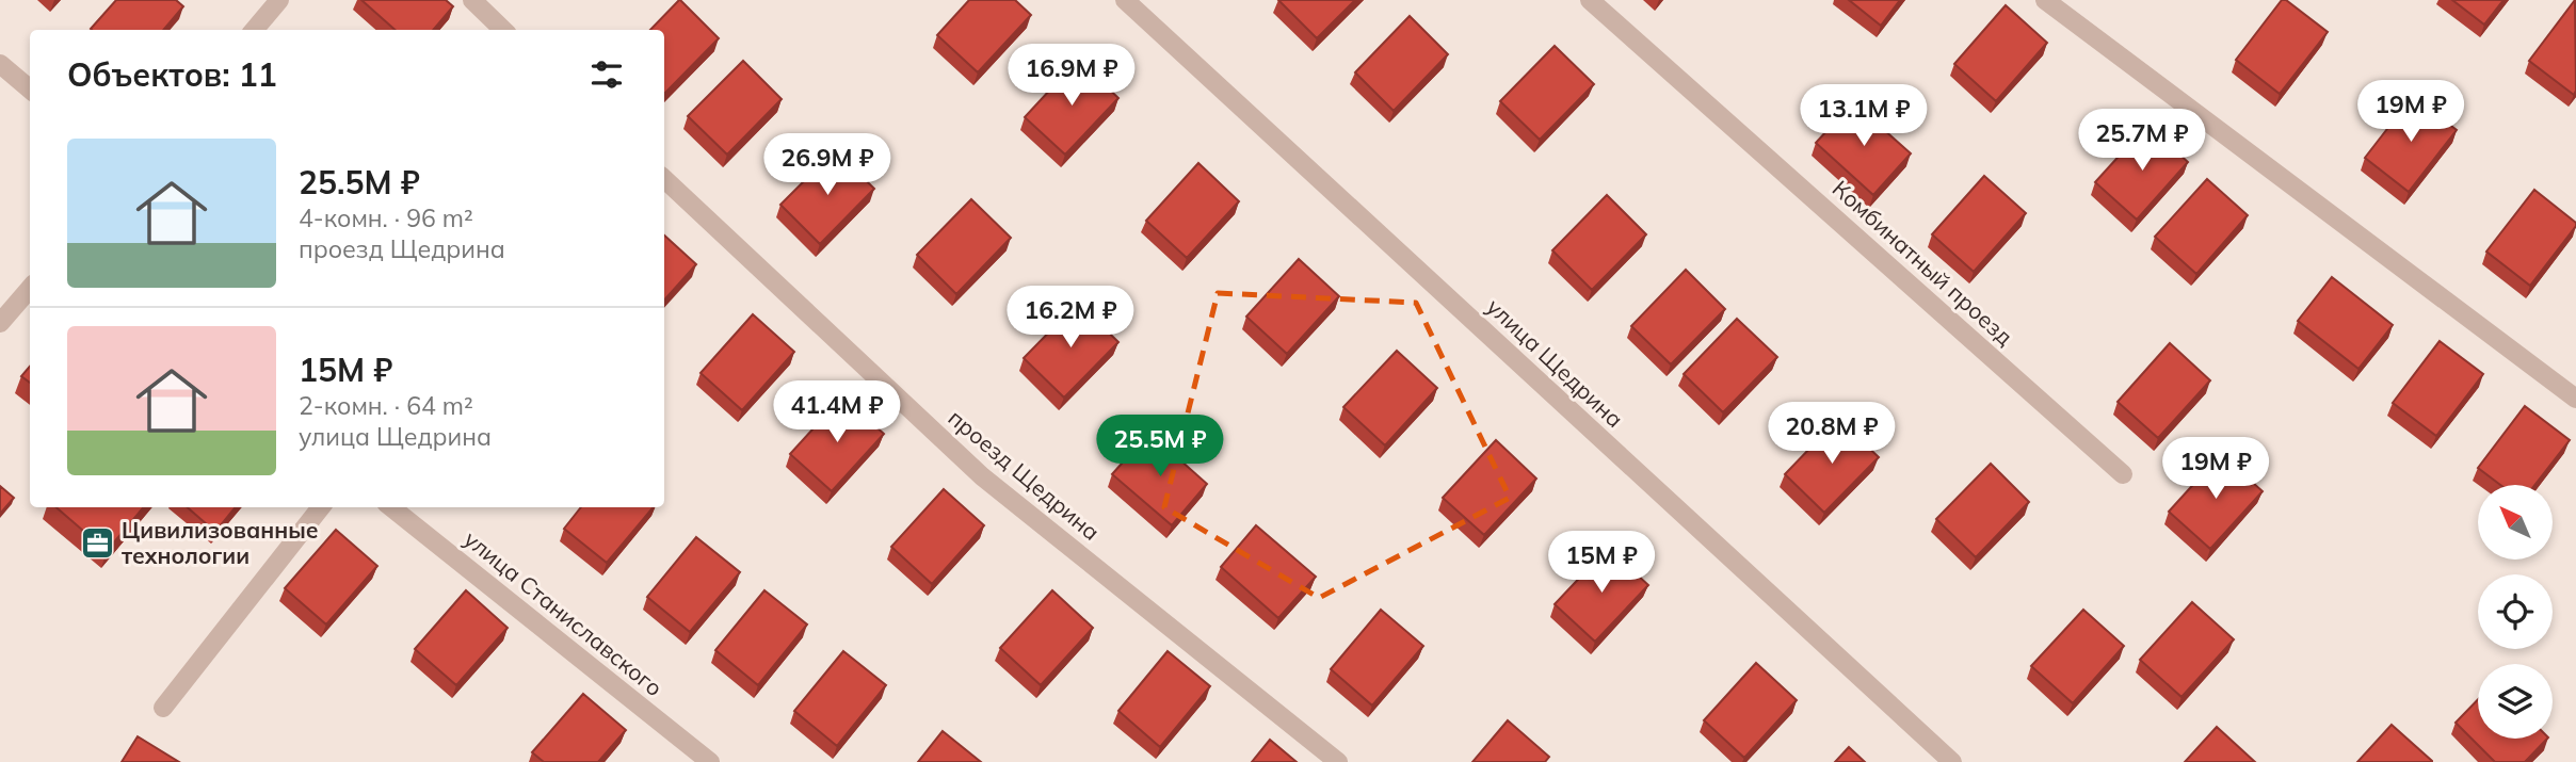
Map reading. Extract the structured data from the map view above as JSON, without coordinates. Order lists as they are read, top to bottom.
{
  "streets": {
    "street": [
      "Комбинатный проезд",
      "улица Щедрина",
      "проезд Щедрина",
      "улица Станиславского"
    ]
  },
  "places": {
    "office": ["Цивилизованные технологии"]
  },
  "north": "top left",
  "page": {
    "heading": "Объектов: 11",
    "price": [
      "16.9M ₽",
      "19M ₽",
      "13.1M ₽",
      "25.7M ₽",
      "26.9M ₽",
      "16.2M ₽",
      "41.4M ₽",
      "20.8M ₽",
      "25.5M ₽",
      "19M ₽",
      "15M ₽"
    ],
    "list": [
      {
        "name": "25.5M ₽",
        "note": "4-комн. · 96 m² · проезд Щедрина"
      },
      {
        "name": "15M ₽",
        "note": "2-комн. · 64 m² · улица Щедрина"
      }
    ]
  }
}
